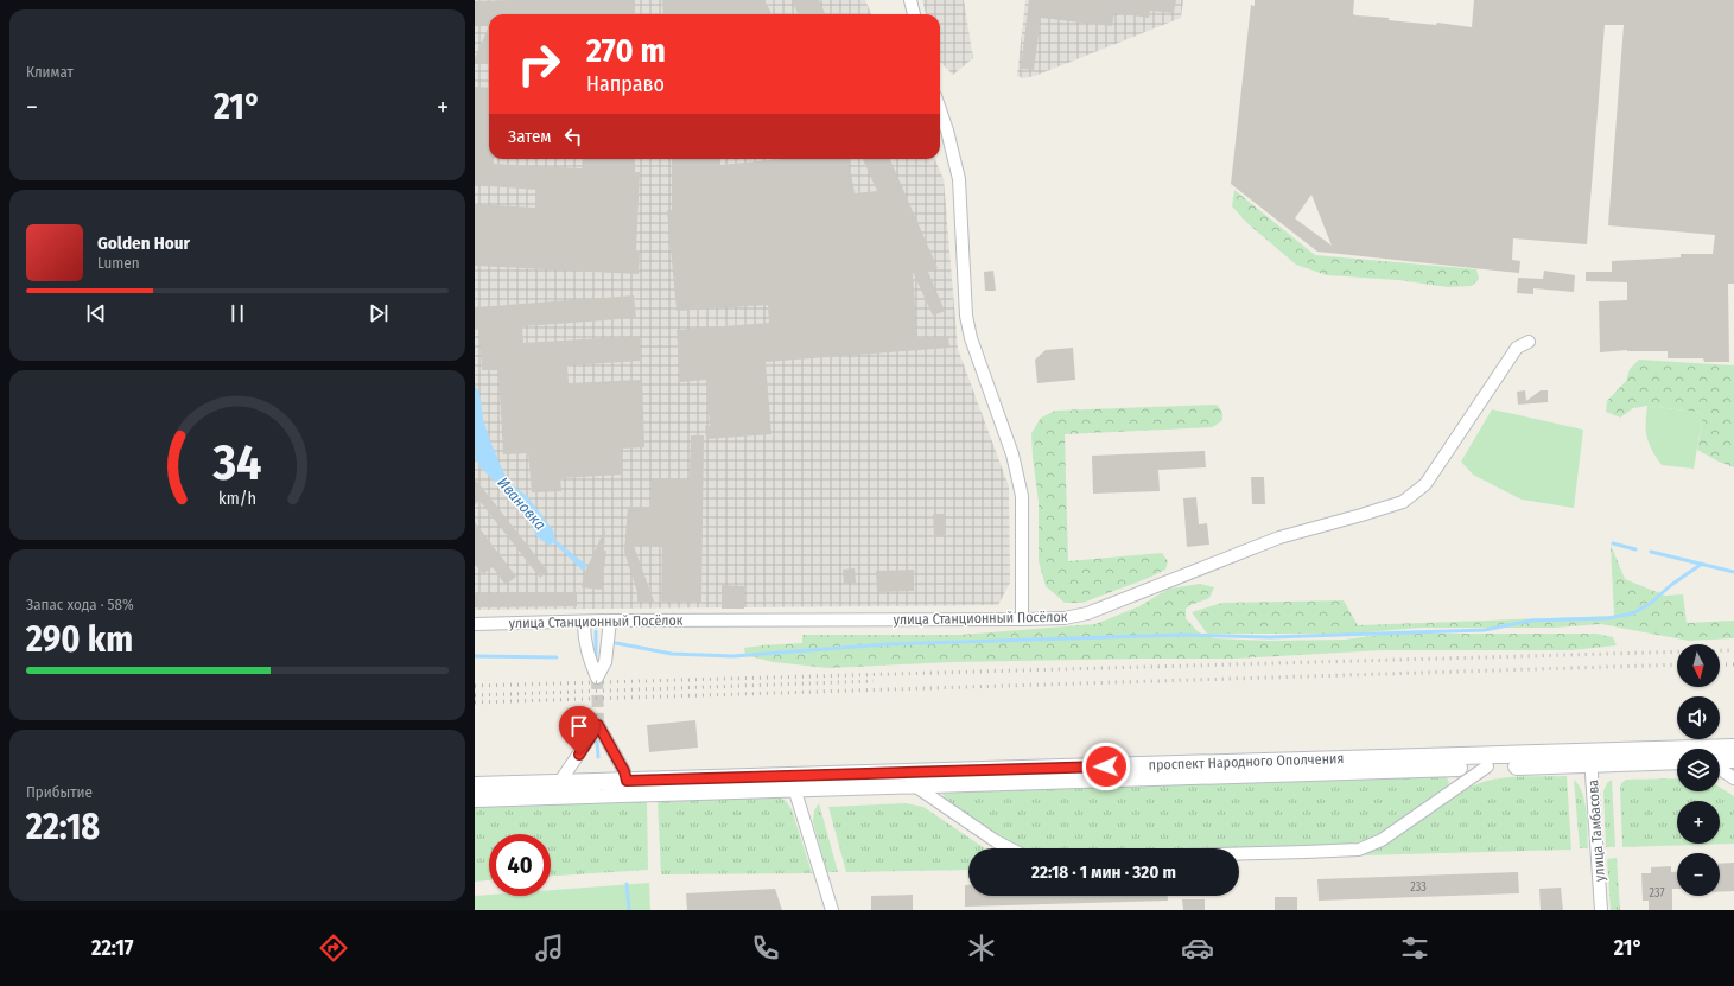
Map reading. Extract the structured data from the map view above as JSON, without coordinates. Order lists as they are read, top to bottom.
{
  "streets": {
    "street": ["улица Станционный Посёлок", "проспект Народного Ополчения", "улица Тамбасова"]
  },
  "crossings": [
    ["проспект Народного Ополчения", "улица Тамбасова"]
  ],
  "water": ["Ивановка"],
  "house_numbers": ["233", "237"],
  "north": "bottom",
  "page": {
    "tile": [
      "Климат",
      ["Запас хода · 58%", "290 km"],
      ["Прибытие", "22:18"]
    ],
    "turn": ["270 m", "Направо"],
    "heat": ["−", "21°", "+"],
    "then": "Затем",
    "song": ["Golden Hour", "Lumen"],
    "map_buttons": ["+", "−"],
    "limit": "40",
    "trip": "22:18 · 1 мин · 320 m",
    "tabs": ["22:17", "21°"],
    "gauge": ["34", "km/h"]
  }
}
